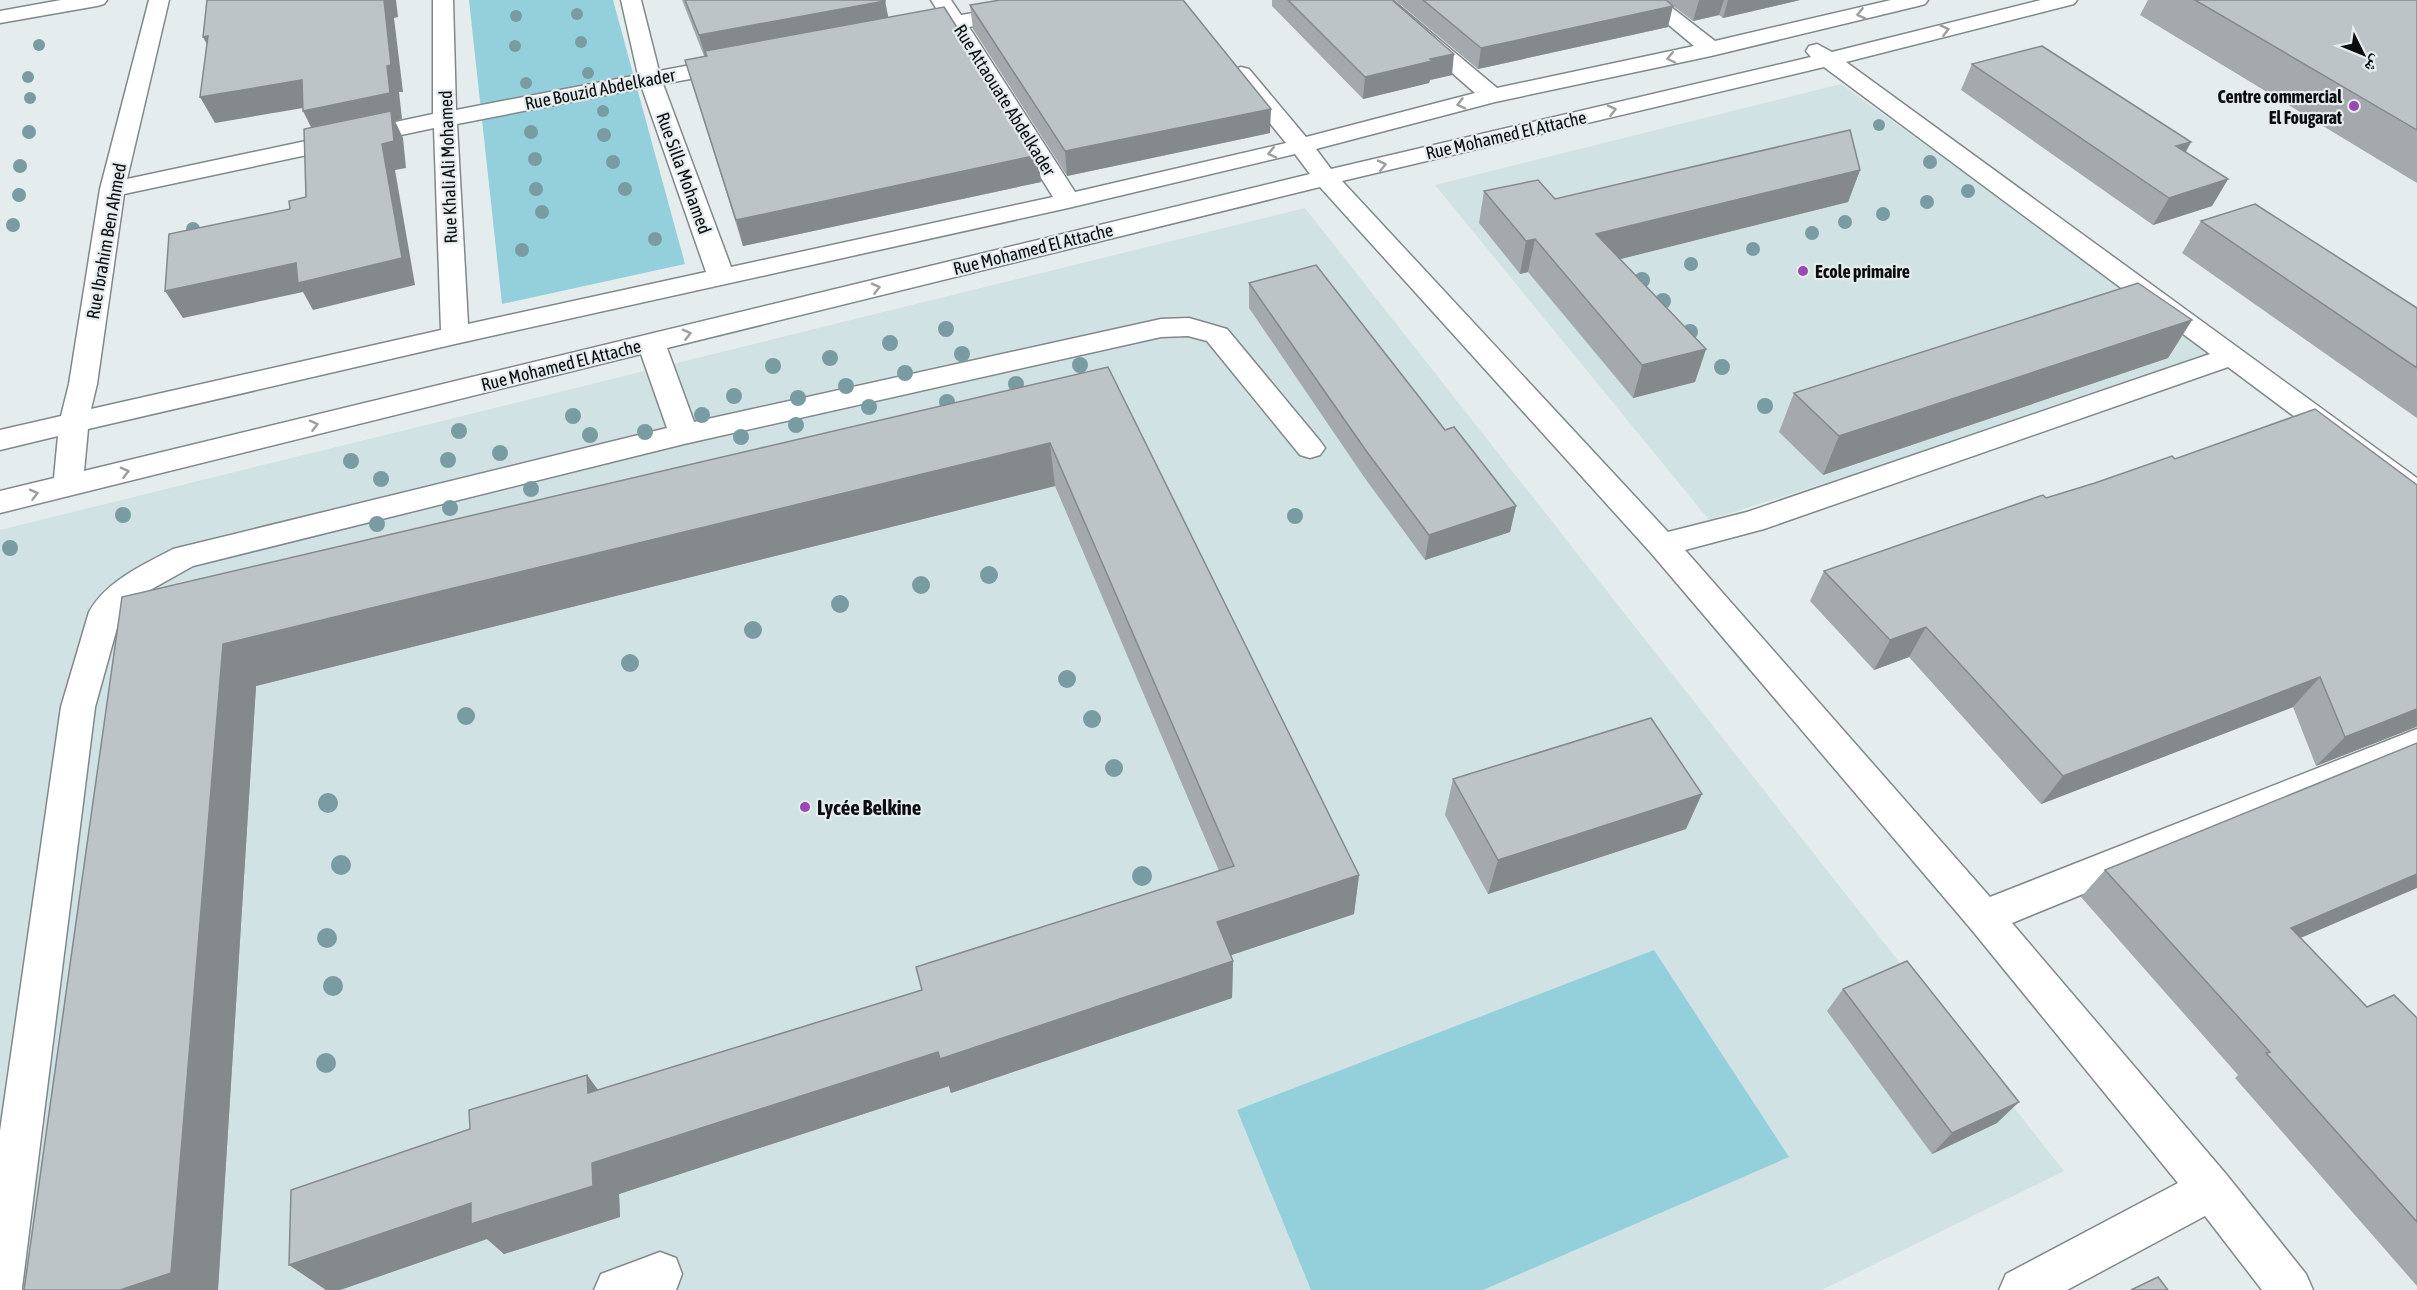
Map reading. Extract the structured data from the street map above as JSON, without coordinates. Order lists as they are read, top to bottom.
{
  "streets": {
    "street": [
      "Rue Bouzid Abdelkader",
      "Rue Attaouate Abdelkader",
      "Rue Mohamed El Attache",
      "Rue Khali Ali Mohamed",
      "Rue Silla Mohamed",
      "Rue Ibrahim Ben Ahmed"
    ]
  },
  "crossings": [
    ["Rue Bouzid Abdelkader", "Rue Khali Ali Mohamed"],
    ["Rue Bouzid Abdelkader", "Rue Silla Mohamed"],
    ["Rue Bouzid Abdelkader", "Rue Ibrahim Ben Ahmed"],
    ["Rue Attaouate Abdelkader", "Rue Mohamed El Attache"],
    ["Rue Mohamed El Attache", "Rue Khali Ali Mohamed"],
    ["Rue Mohamed El Attache", "Rue Silla Mohamed"],
    ["Rue Mohamed El Attache", "Rue Ibrahim Ben Ahmed"]
  ],
  "places": ["Centre commercial El Fougarat", "Ecole primaire", "Lycée Belkine"],
  "north": "bottom right"
}
